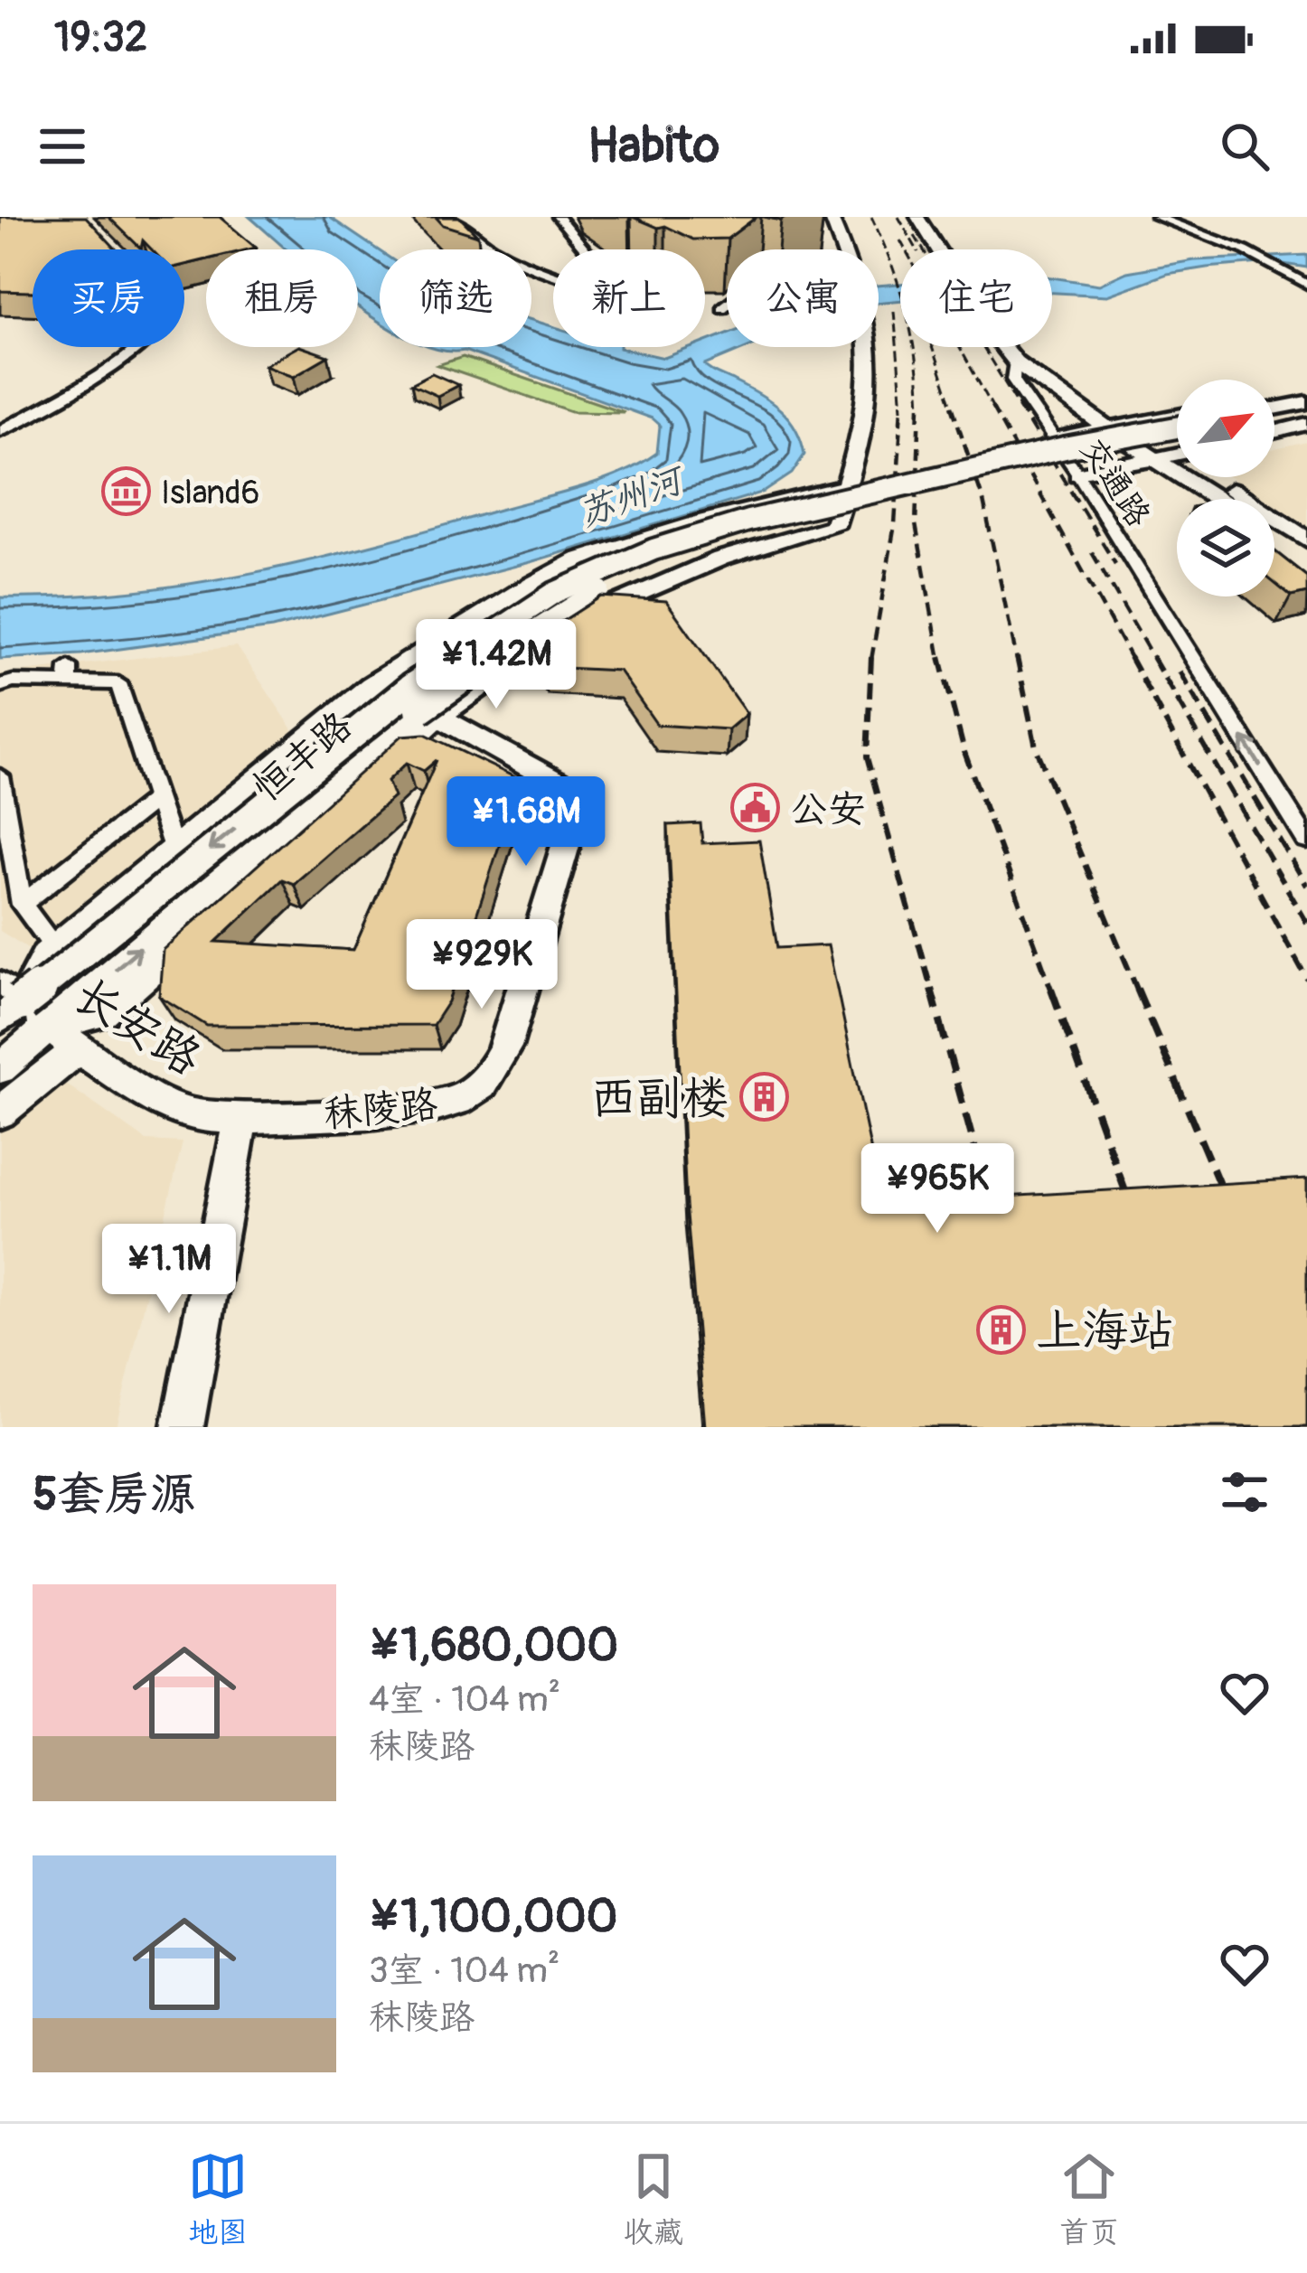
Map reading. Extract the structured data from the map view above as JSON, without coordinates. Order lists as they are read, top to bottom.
{
  "streets": {
    "main road": [
      "交通路",
      "恒丰路",
      "长安路",
      "秣陵路"
    ]
  },
  "crossings": [
    ["恒丰路", "长安路"],
    ["长安路", "秣陵路"]
  ],
  "one_way": ["交通路"],
  "water": ["苏州河"],
  "places": {
    "museum": ["Island6"],
    "public building": ["公安"],
    "building": ["西副楼", "上海站"]
  },
  "north": "top right",
  "page": {
    "status": "19:32",
    "header": "Habito",
    "chip": [
      "买房",
      "租房",
      "筛选",
      "新上",
      "公寓",
      "住宅"
    ],
    "price": [
      "¥1.42M",
      "¥1.68M",
      "¥929K",
      "¥965K",
      "¥1.1M"
    ],
    "heading": "5套房源",
    "list": [
      {
        "name": "¥1,680,000",
        "note": "4室 · 104 m² · 秣陵路"
      },
      {
        "name": "¥1,100,000",
        "note": "3室 · 104 m² · 秣陵路"
      }
    ],
    "tabs": ["地图", "收藏", "首页"]
  }
}
